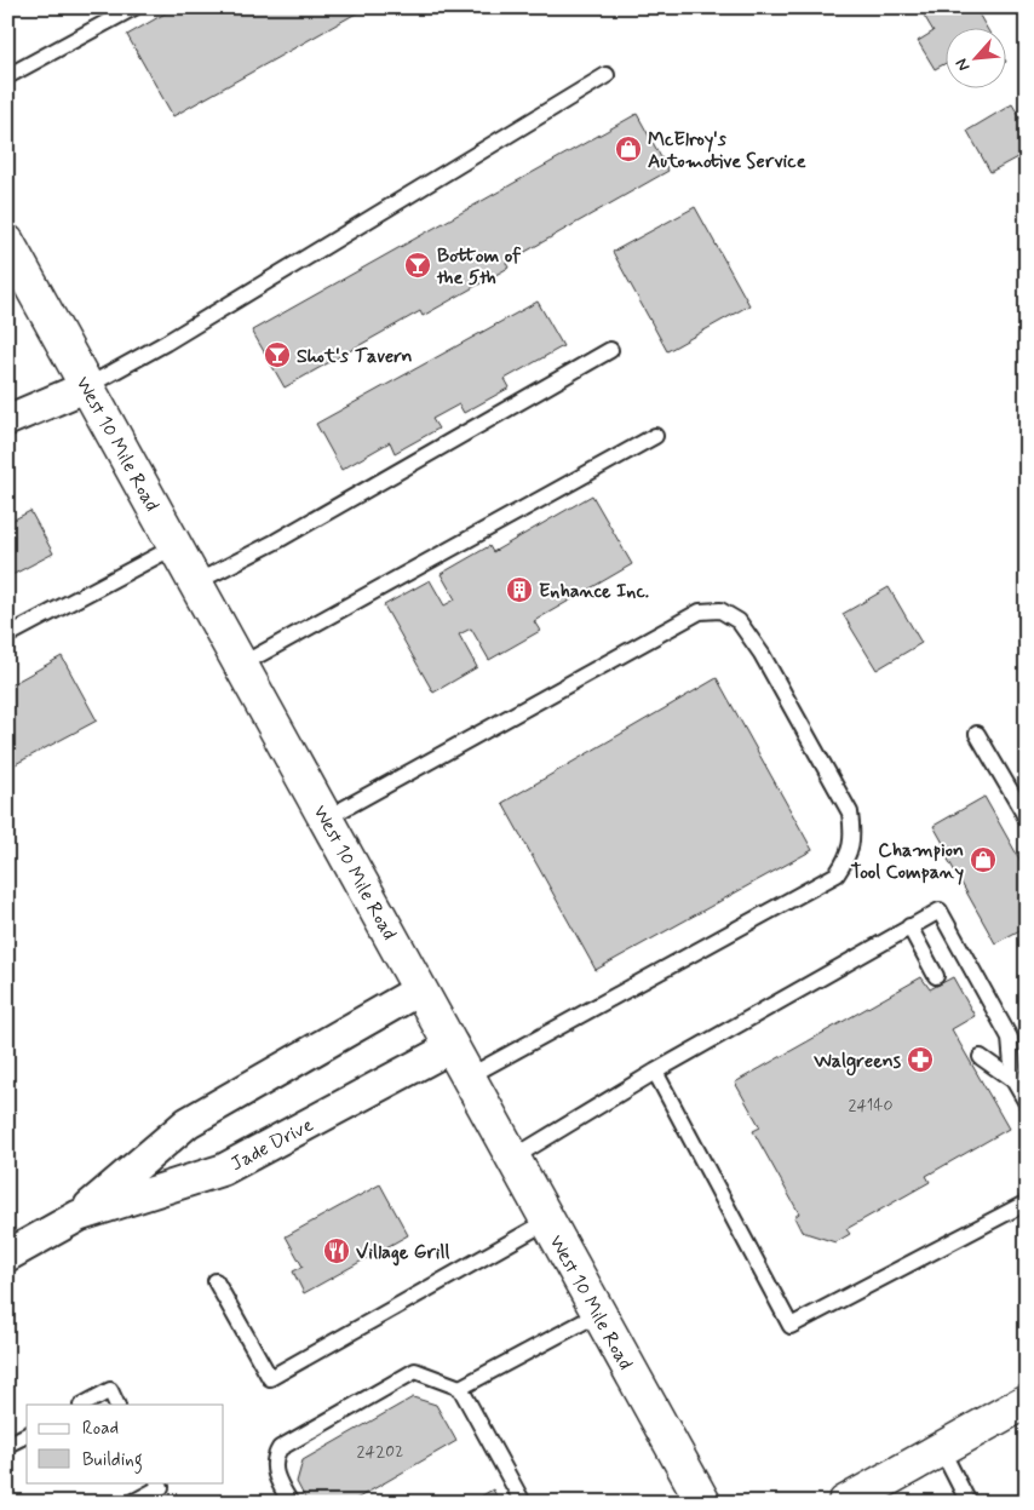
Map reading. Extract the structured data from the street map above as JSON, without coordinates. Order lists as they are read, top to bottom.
{
  "streets": {
    "street": ["West 10 Mile Road", "Jade Drive"]
  },
  "crossings": [
    ["West 10 Mile Road", "Jade Drive"]
  ],
  "places": {
    "shop": ["McElroy's Automotive Service", "Champion Tool Company"],
    "bar": ["Bottom of the 5th", "Shot's Tavern"],
    "building": ["Enhance Inc."],
    "pharmacy": ["Walgreens"],
    "restaurant": ["Village Grill"]
  },
  "house_numbers": ["24140", "24202"],
  "legend": ["Road", "Building"],
  "north": "bottom left"
}
